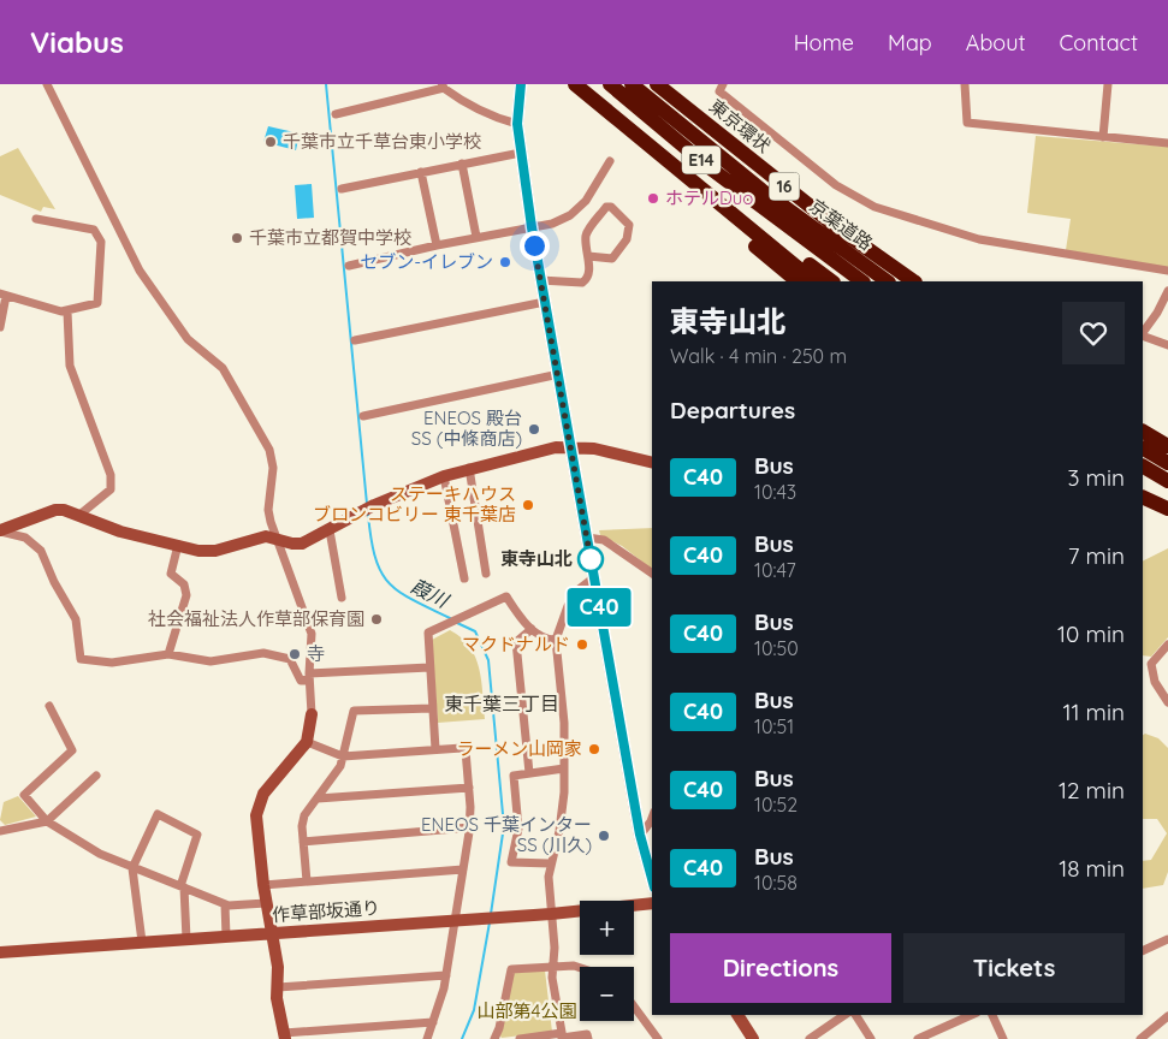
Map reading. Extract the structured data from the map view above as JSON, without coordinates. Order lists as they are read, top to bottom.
{
  "streets": {
    "highway": [
      "東京環状",
      "E14",
      "16",
      "京葉道路"
    ],
    "street": ["作草部坂通り"]
  },
  "districts": ["東千葉三丁目"],
  "water": ["葭川"],
  "parks": ["山部第4公園"],
  "places": [
    "千葉市立千草台東小学校",
    "ホテルDuo",
    "千葉市立都賀中学校",
    "セブン-イレブン",
    "ENEOS 殿台 SS (中條商店)",
    "ステーキハウス ブロンコビリー 東千葉店",
    "東寺山北",
    "社会福祉法人作草部保育園",
    "マクドナルド",
    "寺",
    "ラーメン山岡家",
    "ENEOS 千葉インター SS (川久)"
  ],
  "lines": ["bus line C40"],
  "page": {
    "header": "Viabus",
    "nav": [
      "Home",
      "Map",
      "About",
      "Contact"
    ],
    "on_map": "C40",
    "heading": [
      ["東寺山北", "Walk · 4 min · 250 m"],
      "Departures"
    ],
    "list": [
      {
        "mark": "C40",
        "name": "Bus",
        "note": "10:43",
        "value": "3 min"
      },
      {
        "mark": "C40",
        "name": "Bus",
        "note": "10:47",
        "value": "7 min"
      },
      {
        "mark": "C40",
        "name": "Bus",
        "note": "10:50",
        "value": "10 min"
      },
      {
        "mark": "C40",
        "name": "Bus",
        "note": "10:51",
        "value": "11 min"
      },
      {
        "mark": "C40",
        "name": "Bus",
        "note": "10:52",
        "value": "12 min"
      },
      {
        "mark": "C40",
        "name": "Bus",
        "note": "10:58",
        "value": "18 min"
      }
    ],
    "map_buttons": ["+", "−"],
    "buttons": ["Directions", "Tickets"]
  }
}
